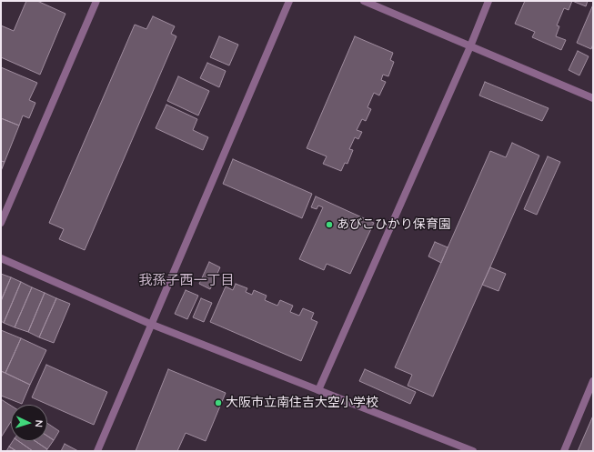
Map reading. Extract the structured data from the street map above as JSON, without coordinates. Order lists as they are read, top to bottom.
{
  "districts": ["我孫子西一丁目"],
  "places": ["あびこひかり保育園", "大阪市立南住吉大空小学校"],
  "north": "right"
}
